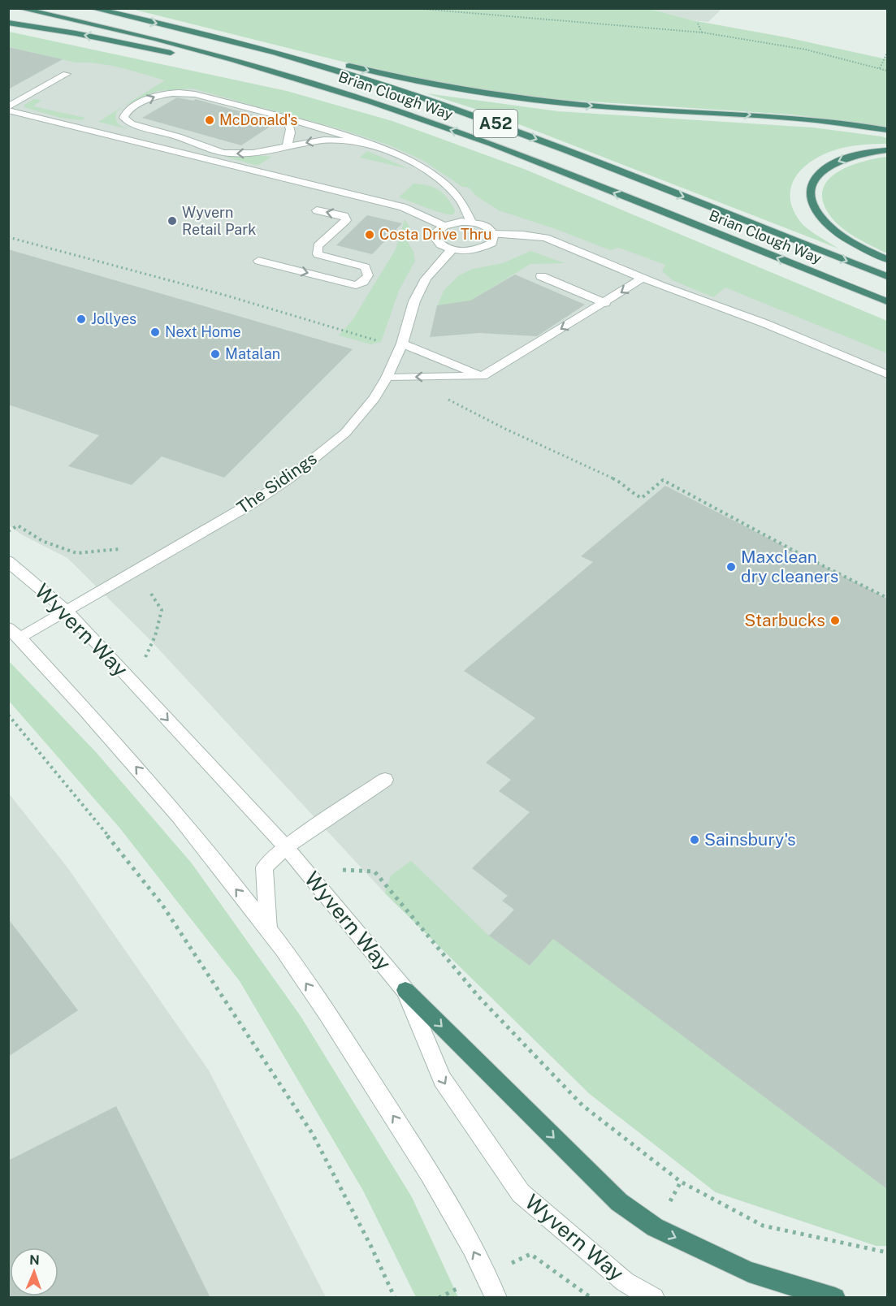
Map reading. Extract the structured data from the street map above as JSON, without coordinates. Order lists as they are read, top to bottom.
{
  "streets": {
    "highway": ["Brian Clough Way", "A52"],
    "street": ["The Sidings", "Wyvern Way"]
  },
  "crossings": [
    ["The Sidings", "Wyvern Way"]
  ],
  "places": [
    "McDonald's",
    "Wyvern Retail Park",
    "Costa Drive Thru",
    "Jollyes",
    "Next Home",
    "Matalan",
    "Maxclean dry cleaners",
    "Starbucks",
    "Sainsbury's"
  ],
  "north": "top"
}
